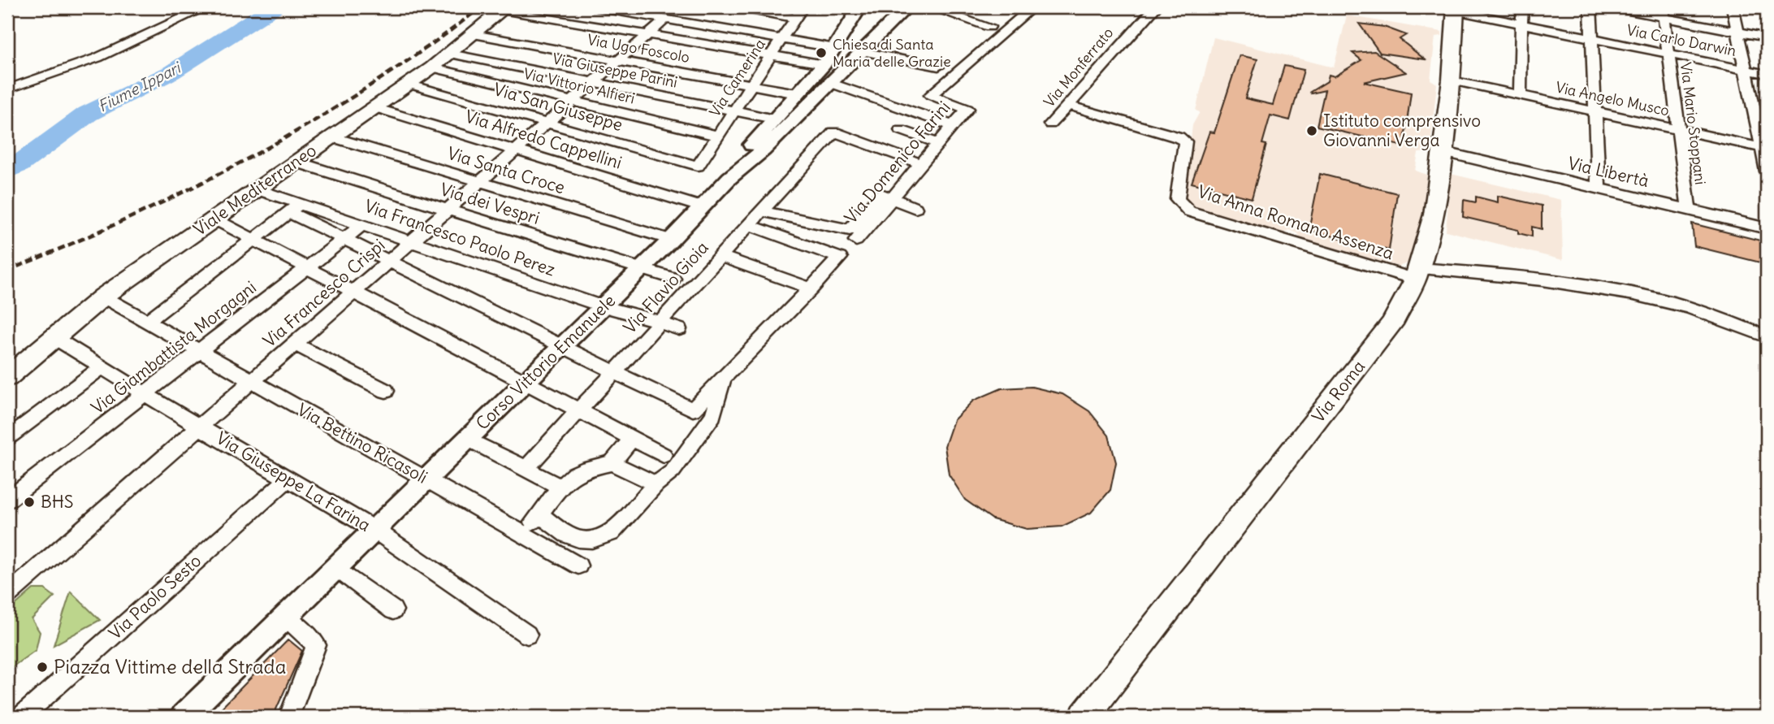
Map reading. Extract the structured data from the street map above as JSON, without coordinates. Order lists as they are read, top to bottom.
{
  "streets": {
    "main road": ["Viale Mediterraneo", "Via Roma"],
    "street": [
      "Via Carlo Darwin",
      "Via Ugo Foscolo",
      "Via Monferrato",
      "Via Giuseppe Parini",
      "Via Camerina",
      "Via Vittorio Alfieri",
      "Via Angelo Musco",
      "Via San Giuseppe",
      "Via Mario Stoppani",
      "Via Alfredo Cappellini",
      "Via Domenico Farini",
      "Via Santa Croce",
      "Via Libertà",
      "Via dei Vespri",
      "Via Anna Romano Assenza",
      "Via Francesco Paolo Perez",
      "Via Flavio Gioia",
      "Via Francesco Crispi",
      "Via Giambattista Morgagni",
      "Corso Vittorio Emanuele",
      "Via Bettino Ricasoli",
      "Via Giuseppe La Farina",
      "Via Paolo Sesto"
    ]
  },
  "crossings": [
    ["Via Carlo Darwin", "Via Mario Stoppani"],
    ["Via Carlo Darwin", "Via Roma"],
    ["Via Ugo Foscolo", "Via Camerina"],
    ["Via Ugo Foscolo", "Viale Mediterraneo"],
    ["Via Ugo Foscolo", "Via Francesco Crispi"],
    ["Via Monferrato", "Via Anna Romano Assenza"],
    ["Via Giuseppe Parini", "Via Camerina"],
    ["Via Giuseppe Parini", "Viale Mediterraneo"],
    ["Via Giuseppe Parini", "Via Francesco Crispi"],
    ["Via Camerina", "Via Vittorio Alfieri"],
    ["Via Camerina", "Via San Giuseppe"],
    ["Via Vittorio Alfieri", "Viale Mediterraneo"],
    ["Via Vittorio Alfieri", "Via Francesco Crispi"],
    ["Via Angelo Musco", "Via Mario Stoppani"],
    ["Via Angelo Musco", "Via Roma"],
    ["Via San Giuseppe", "Viale Mediterraneo"],
    ["Via San Giuseppe", "Via Francesco Crispi"],
    ["Via Mario Stoppani", "Via Libertà"],
    ["Via Alfredo Cappellini", "Viale Mediterraneo"],
    ["Via Alfredo Cappellini", "Via Francesco Crispi"],
    ["Via Alfredo Cappellini", "Corso Vittorio Emanuele"],
    ["Via Domenico Farini", "Via Flavio Gioia"],
    ["Via Santa Croce", "Viale Mediterraneo"],
    ["Via Santa Croce", "Via Francesco Crispi"],
    ["Via Santa Croce", "Corso Vittorio Emanuele"],
    ["Via Libertà", "Via Roma"],
    ["Viale Mediterraneo", "Via dei Vespri"],
    ["Viale Mediterraneo", "Via Francesco Paolo Perez"],
    ["Viale Mediterraneo", "Via Bettino Ricasoli"],
    ["Viale Mediterraneo", "Via Giuseppe La Farina"],
    ["Via dei Vespri", "Via Francesco Crispi"],
    ["Via dei Vespri", "Corso Vittorio Emanuele"],
    ["Via Anna Romano Assenza", "Via Roma"],
    ["Via Francesco Paolo Perez", "Via Flavio Gioia"],
    ["Via Francesco Paolo Perez", "Via Francesco Crispi"],
    ["Via Francesco Paolo Perez", "Via Giambattista Morgagni"],
    ["Via Francesco Paolo Perez", "Corso Vittorio Emanuele"],
    ["Via Francesco Crispi", "Via Bettino Ricasoli"],
    ["Via Francesco Crispi", "Via Giuseppe La Farina"],
    ["Via Giambattista Morgagni", "Via Bettino Ricasoli"],
    ["Via Giambattista Morgagni", "Via Giuseppe La Farina"],
    ["Corso Vittorio Emanuele", "Via Bettino Ricasoli"],
    ["Corso Vittorio Emanuele", "Via Giuseppe La Farina"],
    ["Via Giuseppe La Farina", "Via Paolo Sesto"]
  ],
  "water": ["Fiume Ippari"],
  "places": [
    "Chiesa di Santa Maria delle Grazie",
    "Istituto comprensivo Giovanni Verga",
    "BHS",
    "Piazza Vittime della Strada"
  ]
}
